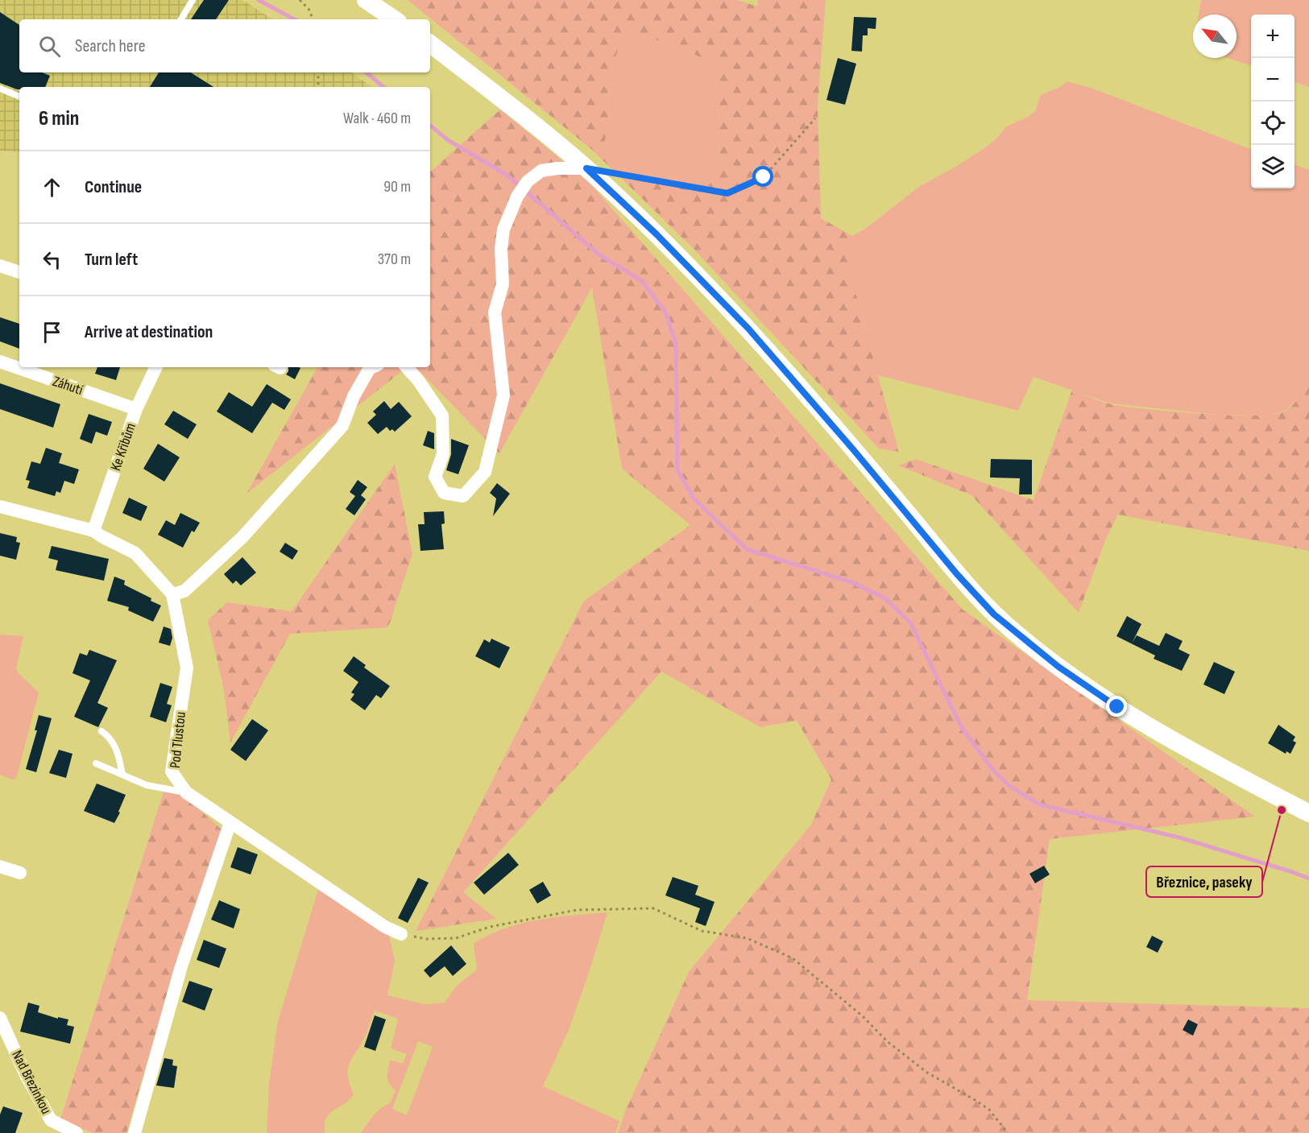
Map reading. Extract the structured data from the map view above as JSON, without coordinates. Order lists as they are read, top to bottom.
{
  "streets": {
    "street": [
      "Záhutí",
      "Ke Křibům",
      "Pod Tlustou",
      "Nad Březinkou"
    ]
  },
  "crossings": [
    ["Záhutí", "Ke Křibům"]
  ],
  "places": ["Březnice, paseky"],
  "north": "top left",
  "page": {
    "map_buttons": ["+", "−"],
    "search": "Search here",
    "heading": ["6 min", "Walk · 460 m"],
    "list": [
      ["Continue", "90 m"],
      ["Turn left", "370 m"],
      "Arrive at destination"
    ]
  }
}
